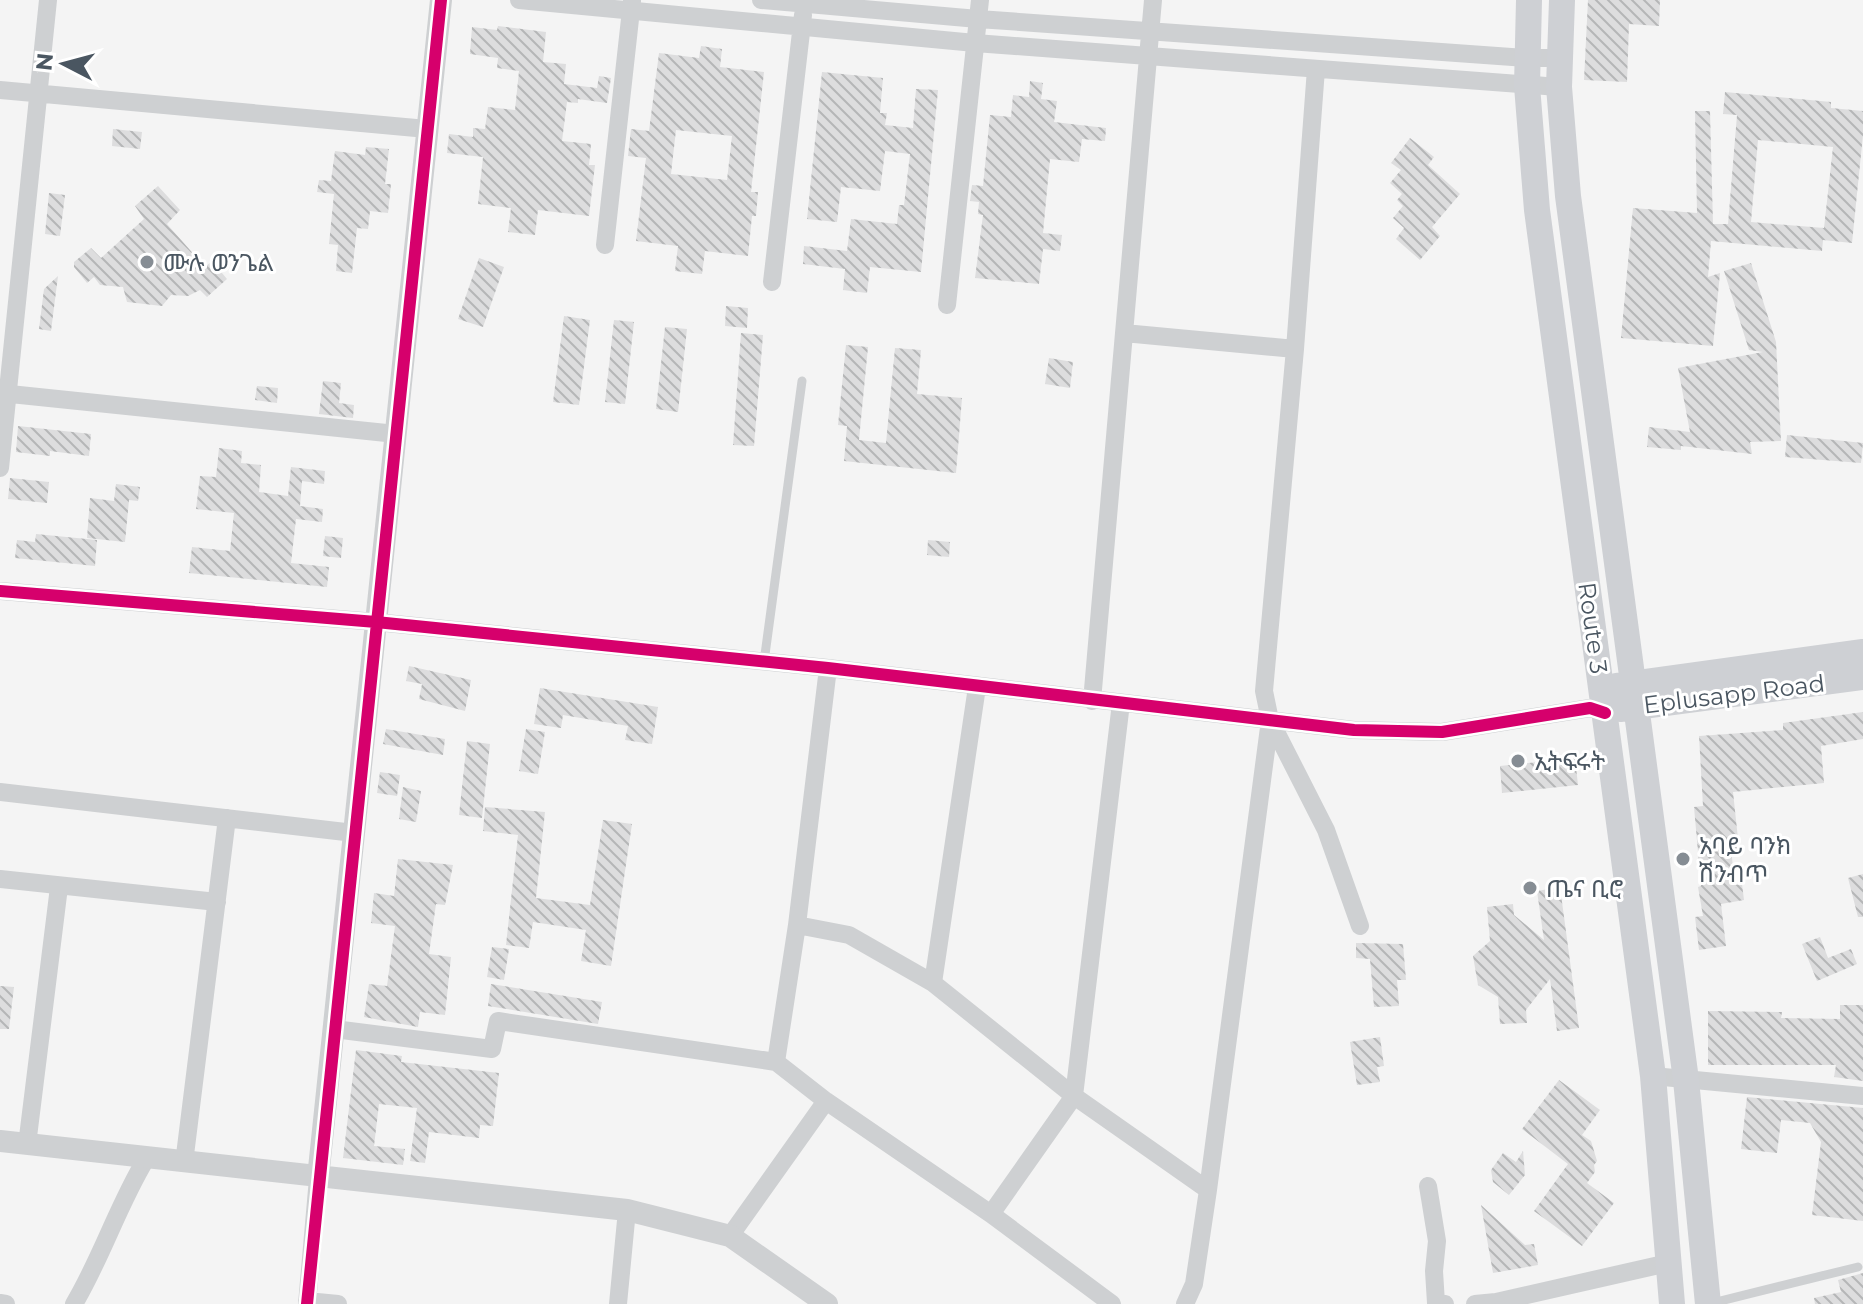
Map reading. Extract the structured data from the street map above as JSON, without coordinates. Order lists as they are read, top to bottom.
{
  "streets": {
    "main road": ["Route 3", "Eplusapp Road"]
  },
  "places": [
    "ሙሉ ወንጌል",
    "ኢትፍሩት",
    "አባይ ባንክ ሽንብጥ",
    "ጤና ቢሮ"
  ],
  "north": "left"
}
